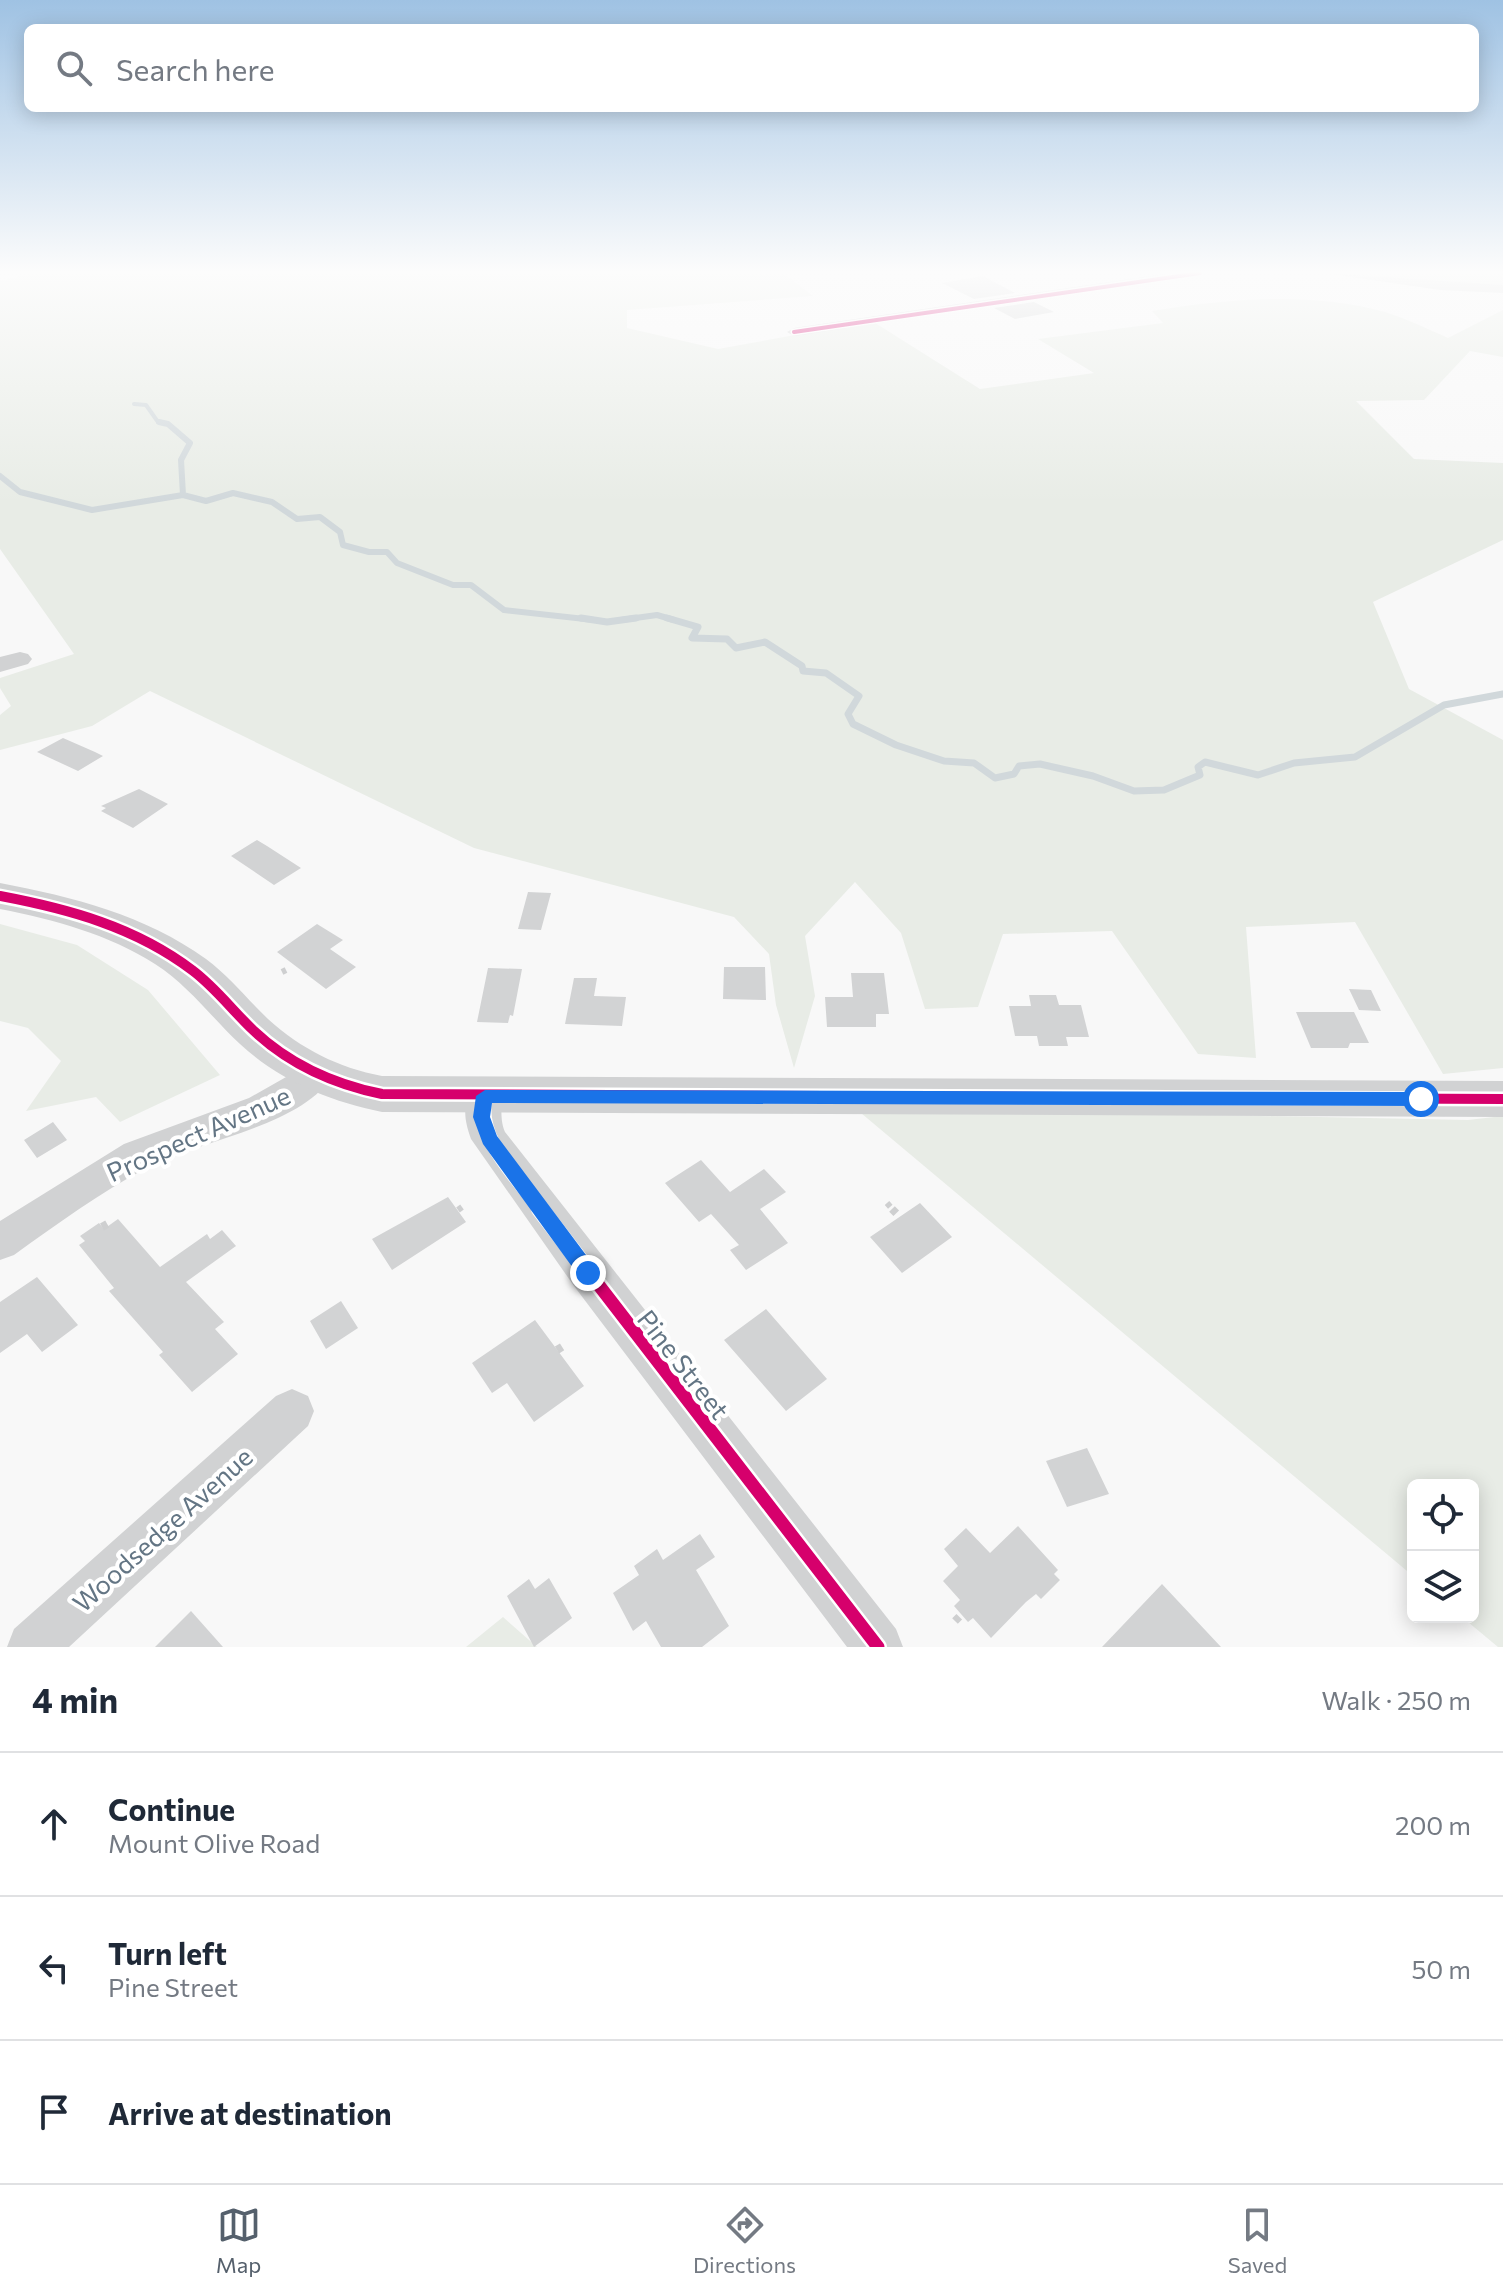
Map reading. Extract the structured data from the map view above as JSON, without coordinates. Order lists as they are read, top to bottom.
{
  "streets": {
    "street": ["Prospect Avenue", "Pine Street", "Woodsedge Avenue"]
  },
  "page": {
    "search": "Search here",
    "heading": ["4 min", "Walk · 250 m"],
    "list": [
      ["Continue", "Mount Olive Road", "200 m"],
      ["Turn left", "Pine Street", "50 m"],
      "Arrive at destination"
    ],
    "nav": ["Map", "Directions", "Saved"]
  }
}
